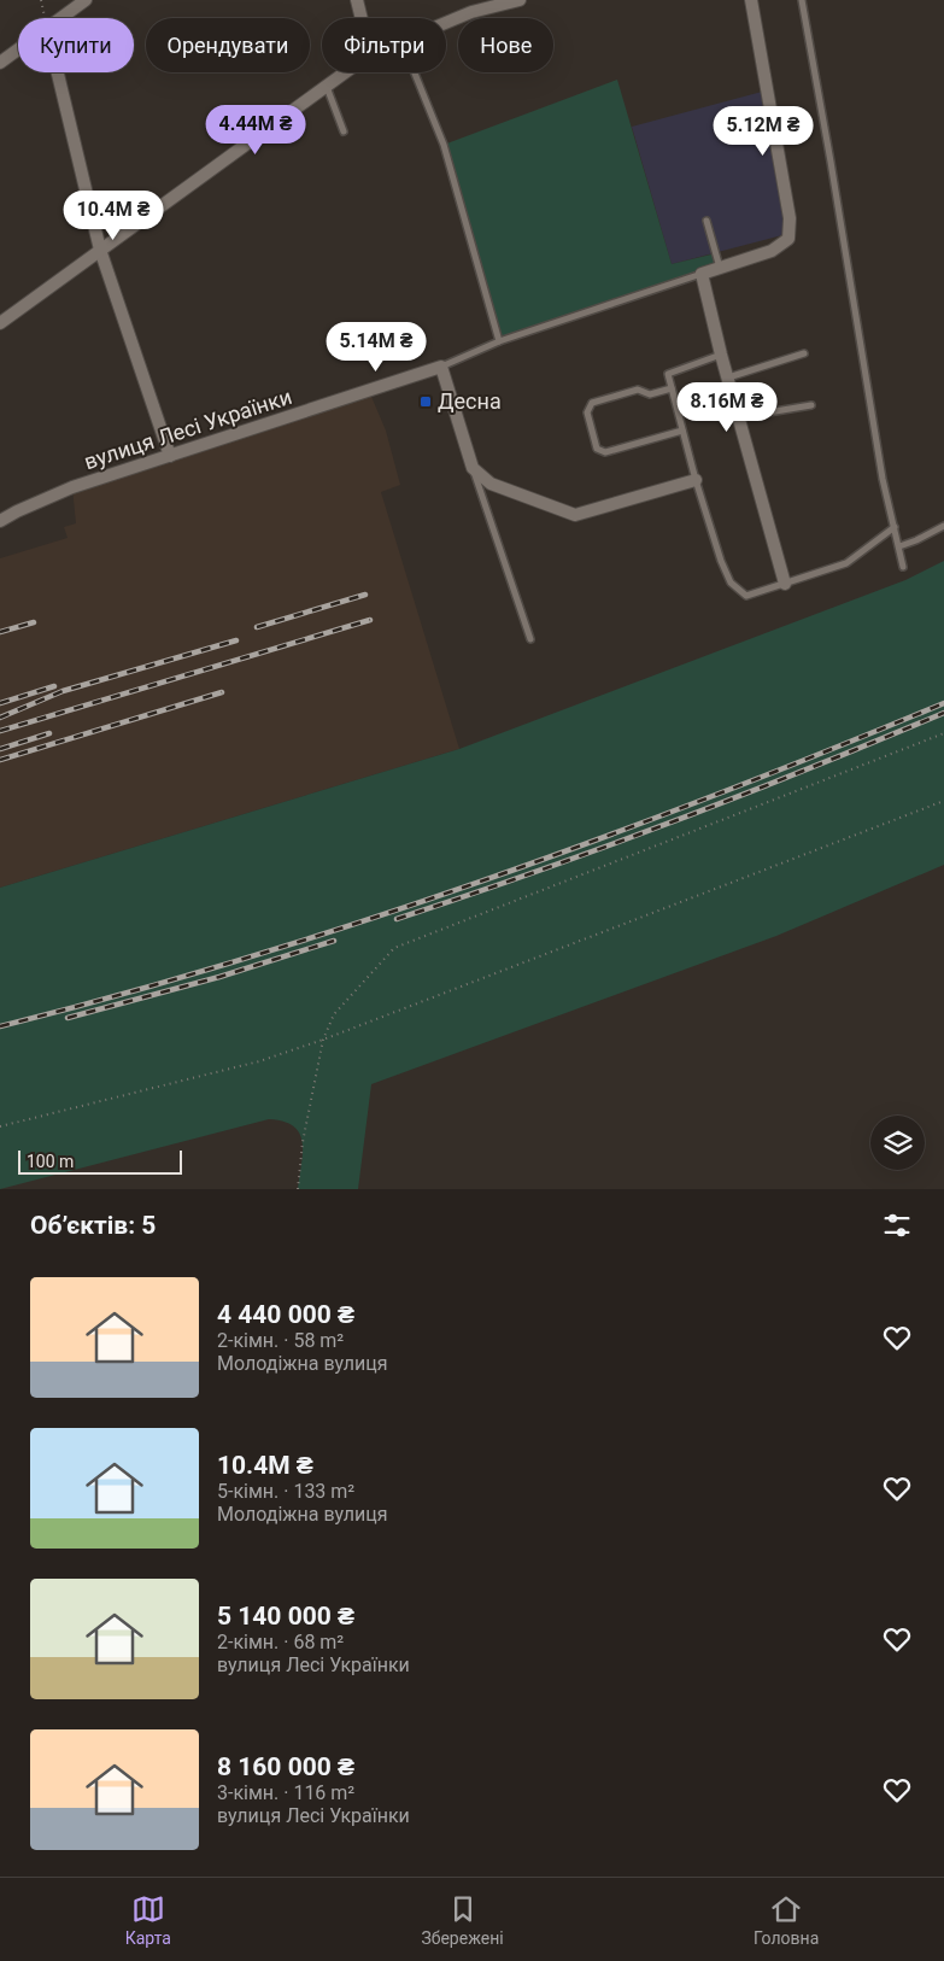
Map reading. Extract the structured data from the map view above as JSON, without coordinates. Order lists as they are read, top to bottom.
{
  "streets": {
    "street": ["вулиця Лесі Українки"]
  },
  "places": {
    "transit": ["Десна"]
  },
  "scale_bar": "100 m",
  "page": {
    "chip": [
      "Купити",
      "Орендувати",
      "Фільтри",
      "Нове"
    ],
    "price": [
      "4.44M ₴",
      "5.12M ₴",
      "10.4M ₴",
      "5.14M ₴",
      "8.16M ₴"
    ],
    "scale": "100 m",
    "heading": "Об’єктів: 5",
    "list": [
      {
        "name": "4 440 000 ₴",
        "note": "2-кімн. · 58 m² · Молодіжна вулиця"
      },
      {
        "name": "10.4M ₴",
        "note": "5-кімн. · 133 m² · Молодіжна вулиця"
      },
      {
        "name": "5 140 000 ₴",
        "note": "2-кімн. · 68 m² · вулиця Лесі Українки"
      },
      {
        "name": "8 160 000 ₴",
        "note": "3-кімн. · 116 m² · вулиця Лесі Українки"
      }
    ],
    "tabs": ["Карта", "Збережені", "Головна"]
  }
}
